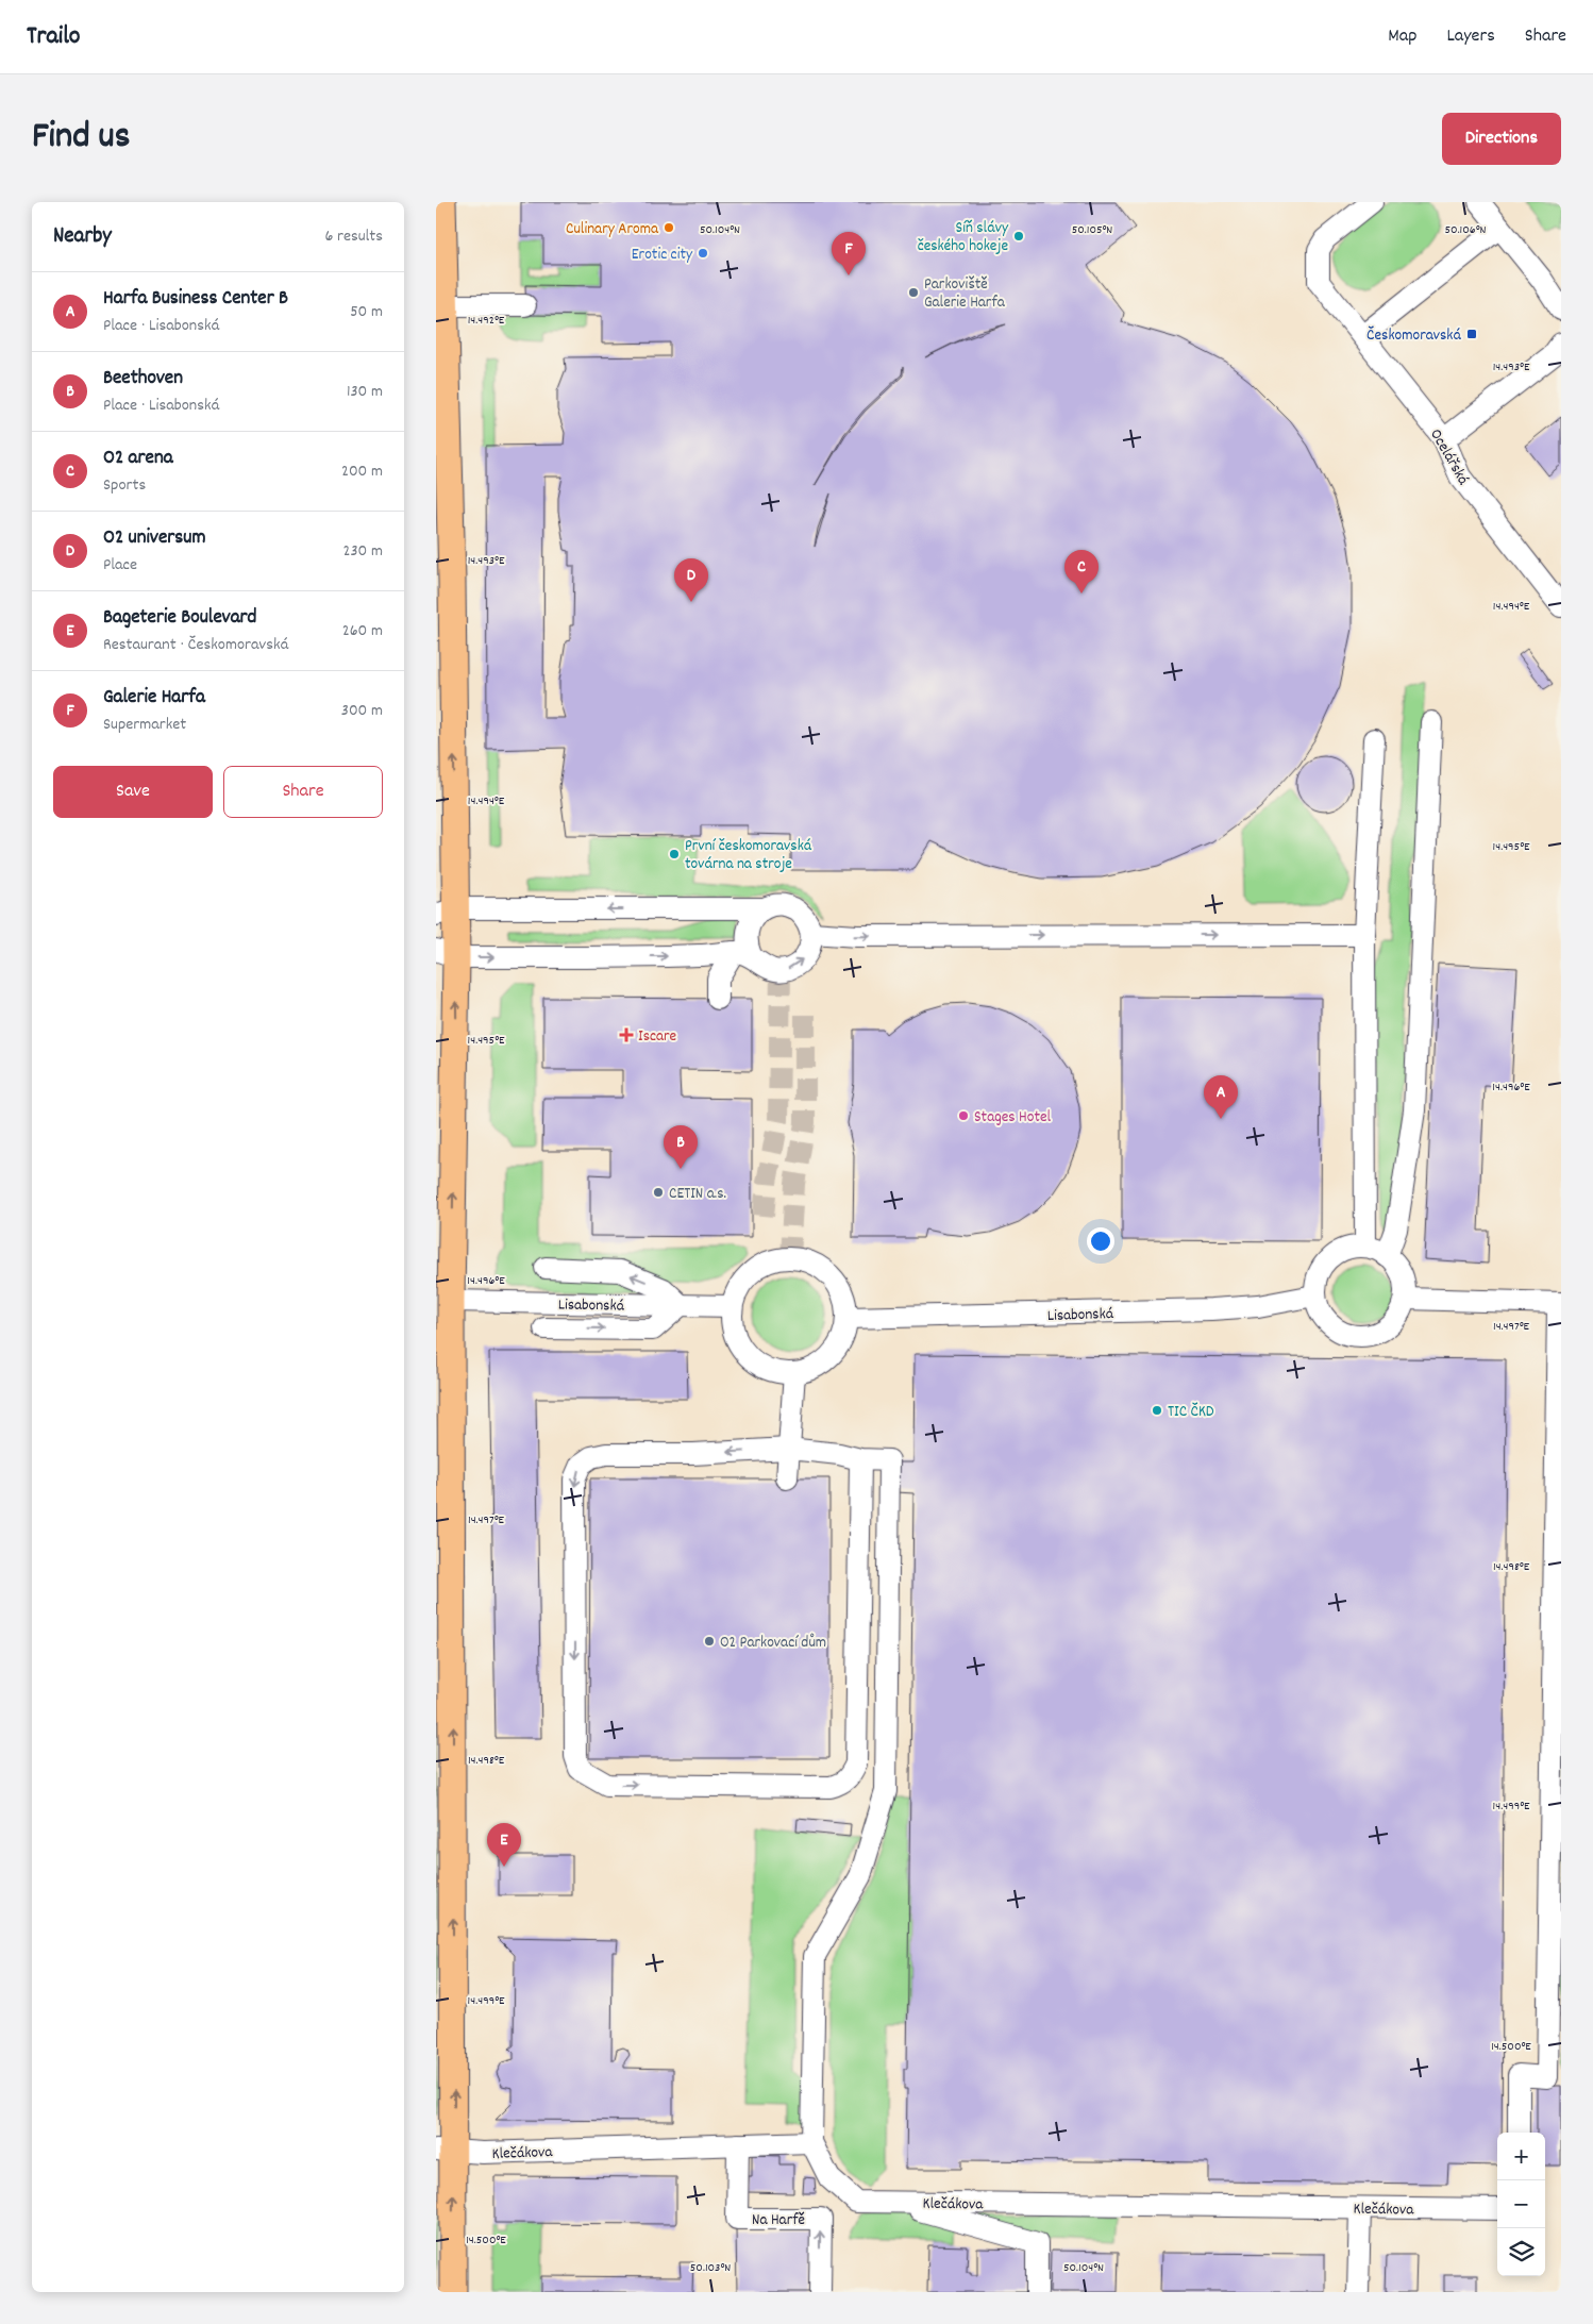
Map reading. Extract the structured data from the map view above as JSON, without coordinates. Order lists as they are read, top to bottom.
{
  "streets": {
    "street": [
      "Ocelářská",
      "Lisabonská",
      "Klečákova",
      "Na Harfě"
    ]
  },
  "crossings": [
    ["Klečákova", "Na Harfě"]
  ],
  "places": {
    "other": [
      "Culinary Aroma",
      "Síň slávy českého hokeje",
      "Erotic city",
      "Parkoviště Galerie Harfa",
      "První českomoravská továrna na stroje",
      "Stages Hotel",
      "CETIN a.s.",
      "TIC ČKD",
      "O2 Parkovací dům"
    ],
    "transit": ["Českomoravská"],
    "health": ["Iscare"]
  },
  "page": {
    "header": "Trailo",
    "nav": ["Map", "Layers", "Share"],
    "title": "Find us",
    "buttons": [
      "Directions",
      ["Save", "Share"]
    ],
    "heading": ["Nearby", "6 results"],
    "pins": [
      "F",
      "C",
      "D",
      "A",
      "B",
      "E"
    ],
    "list": [
      {
        "mark": "A",
        "name": "Harfa Business Center B",
        "note": "Place · Lisabonská",
        "value": "50 m"
      },
      {
        "mark": "B",
        "name": "Beethoven",
        "note": "Place · Lisabonská",
        "value": "130 m"
      },
      {
        "mark": "C",
        "name": "O2 arena",
        "note": "Sports",
        "value": "200 m"
      },
      {
        "mark": "D",
        "name": "O2 universum",
        "note": "Place",
        "value": "230 m"
      },
      {
        "mark": "E",
        "name": "Bageterie Boulevard",
        "note": "Restaurant · Českomoravská",
        "value": "260 m"
      },
      {
        "mark": "F",
        "name": "Galerie Harfa",
        "note": "Supermarket",
        "value": "300 m"
      }
    ],
    "map_buttons": ["+", "−"]
  },
  "coordinates": [
    "50.104°N",
    "50.105°N",
    "50.106°N",
    "14.492°E",
    "14.493°E",
    "14.494°E",
    "14.495°E",
    "14.496°E",
    "14.497°E",
    "14.498°E",
    "14.499°E",
    "14.500°E",
    "50.103°N"
  ]
}
